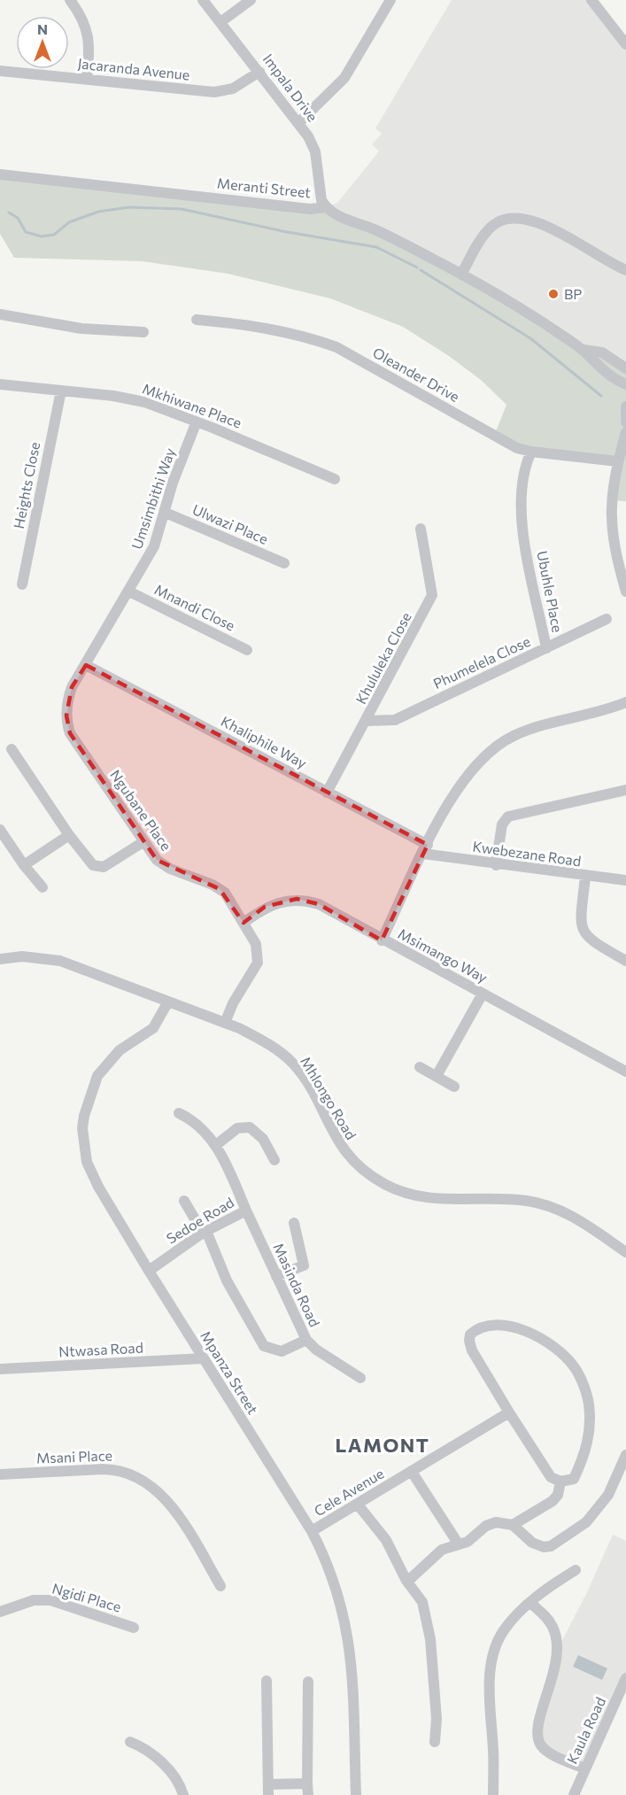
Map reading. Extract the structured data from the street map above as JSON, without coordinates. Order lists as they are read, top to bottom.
{
  "streets": {
    "street": [
      "Jacaranda Avenue",
      "Impala Drive",
      "Meranti Street",
      "Oleander Drive",
      "Mkhiwane Place",
      "Heights Close",
      "Umsimbithi Way",
      "Ulwazi Place",
      "Ubuhle Place",
      "Mnandi Close",
      "Khululeka Close",
      "Phumelela Close",
      "Khaliphile Way",
      "Ngubane Place",
      "Kwebezane Road",
      "Msimango Way",
      "Mhlongo Road",
      "Sedoe Road",
      "Masinda Road",
      "Ntwasa Road",
      "Mpanza Street",
      "Msani Place",
      "Cele Avenue",
      "Ngidi Place",
      "Kaula Road"
    ]
  },
  "crossings": [
    ["Jacaranda Avenue", "Impala Drive"],
    ["Impala Drive", "Meranti Street"],
    ["Oleander Drive", "Ubuhle Place"],
    ["Mkhiwane Place", "Heights Close"],
    ["Mkhiwane Place", "Umsimbithi Way"],
    ["Umsimbithi Way", "Ulwazi Place"],
    ["Umsimbithi Way", "Mnandi Close"],
    ["Umsimbithi Way", "Khaliphile Way"],
    ["Umsimbithi Way", "Ngubane Place"],
    ["Ubuhle Place", "Phumelela Close"],
    ["Khululeka Close", "Phumelela Close"],
    ["Khululeka Close", "Khaliphile Way"],
    ["Khaliphile Way", "Ngubane Place"],
    ["Khaliphile Way", "Kwebezane Road"],
    ["Ngubane Place", "Msimango Way"],
    ["Ngubane Place", "Mhlongo Road"],
    ["Mhlongo Road", "Mpanza Street"],
    ["Sedoe Road", "Masinda Road"],
    ["Sedoe Road", "Mpanza Street"],
    ["Ntwasa Road", "Mpanza Street"],
    ["Mpanza Street", "Cele Avenue"]
  ],
  "districts": ["LAMONT"],
  "places": ["BP"],
  "north": "top"
}
